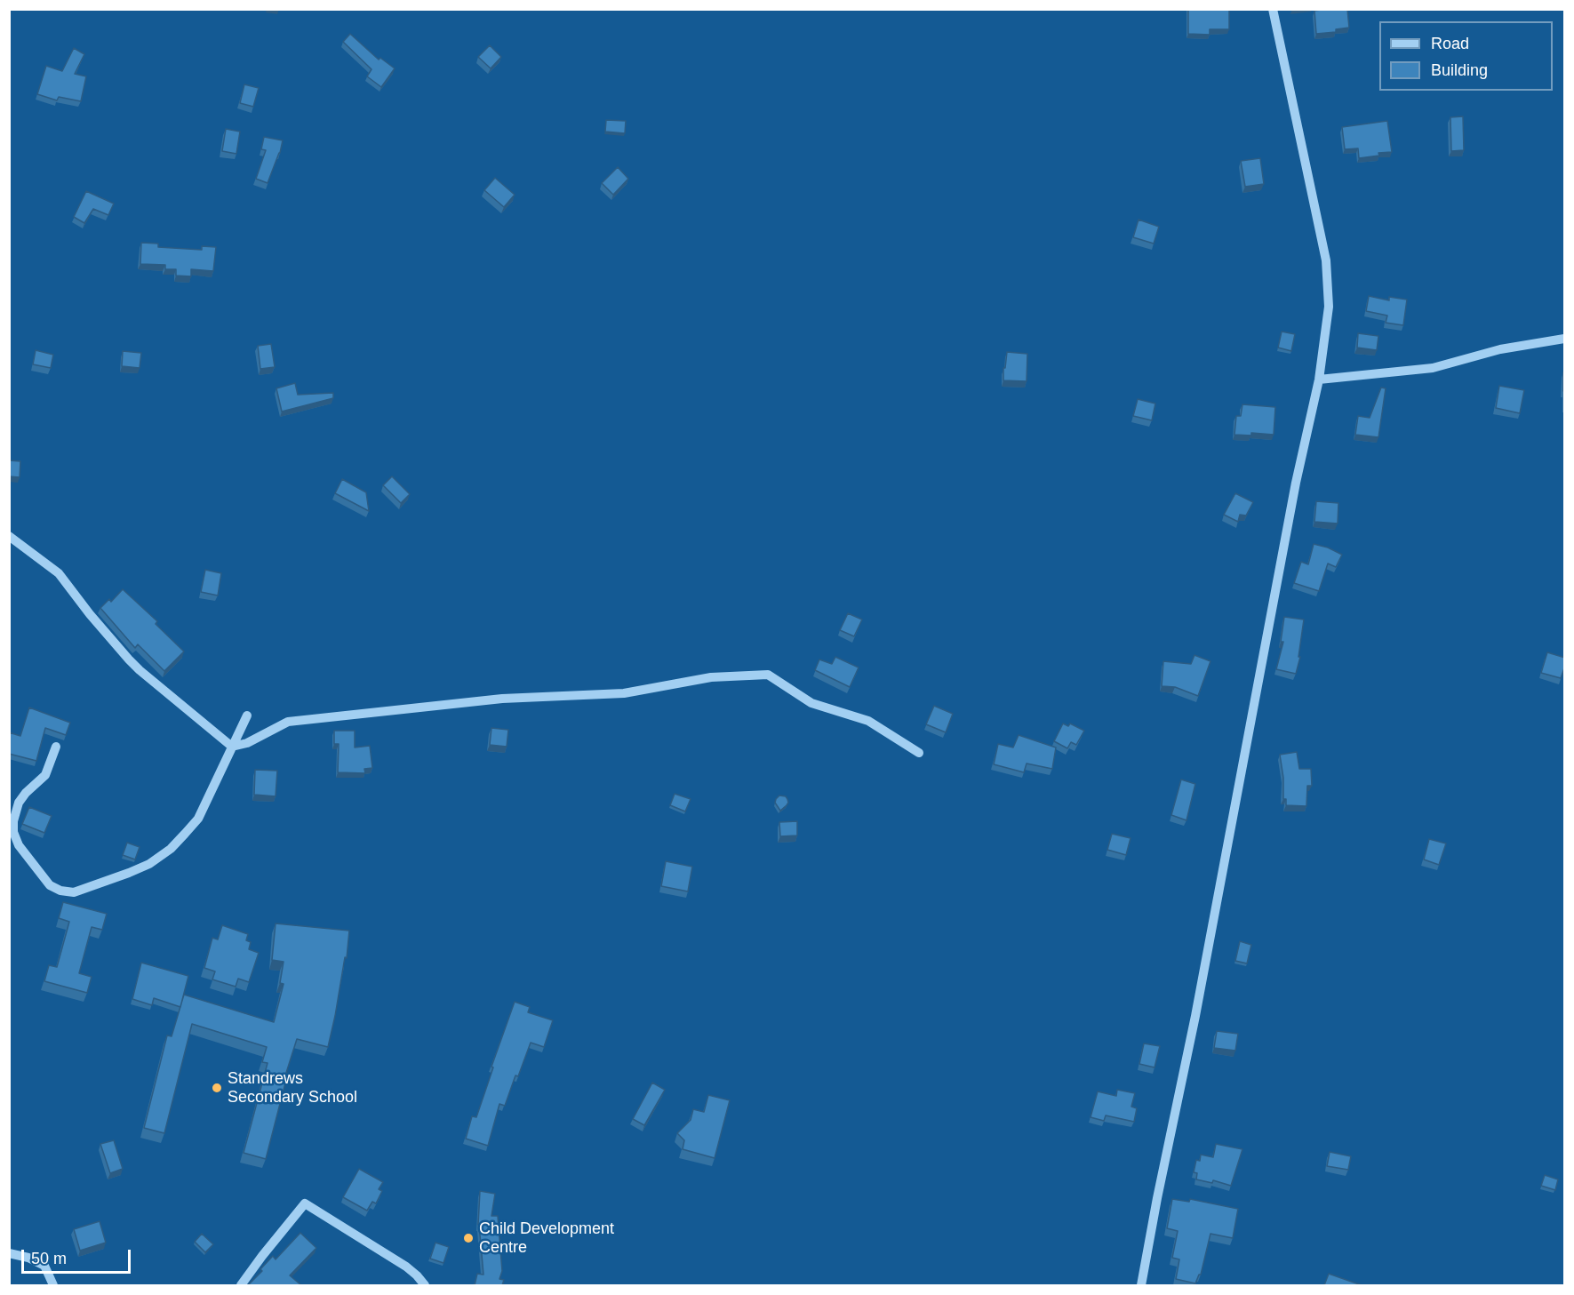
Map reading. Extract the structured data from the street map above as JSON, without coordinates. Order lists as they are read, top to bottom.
{
  "places": ["Standrews Secondary School", "Child Development Centre"],
  "legend": ["Road", "Building"],
  "scale_bar": "50 m"
}
